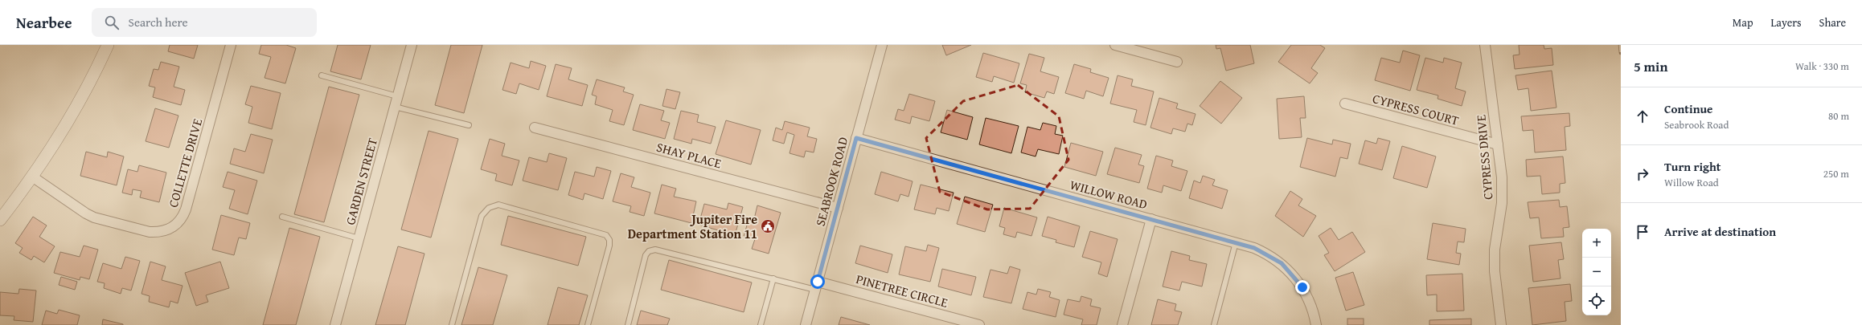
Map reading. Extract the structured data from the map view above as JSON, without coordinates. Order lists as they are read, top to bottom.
{
  "streets": {
    "street": [
      "CYPRESS COURT",
      "SHAY PLACE",
      "CYPRESS DRIVE",
      "COLLETTE DRIVE",
      "GARDEN STREET",
      "SEABROOK ROAD",
      "WILLOW ROAD",
      "PINETREE CIRCLE"
    ]
  },
  "crossings": [
    ["CYPRESS COURT", "CYPRESS DRIVE"],
    ["SHAY PLACE", "SEABROOK ROAD"],
    ["SEABROOK ROAD", "WILLOW ROAD"],
    ["SEABROOK ROAD", "PINETREE CIRCLE"]
  ],
  "places": {
    "public building": ["Jupiter Fire Department Station 11"]
  },
  "page": {
    "header": "Nearbee",
    "search": "Search here",
    "nav": ["Map", "Layers", "Share"],
    "heading": ["5 min", "Walk · 330 m"],
    "list": [
      ["Continue", "Seabrook Road", "80 m"],
      ["Turn right", "Willow Road", "250 m"],
      "Arrive at destination"
    ],
    "map_buttons": ["+", "−"]
  }
}
